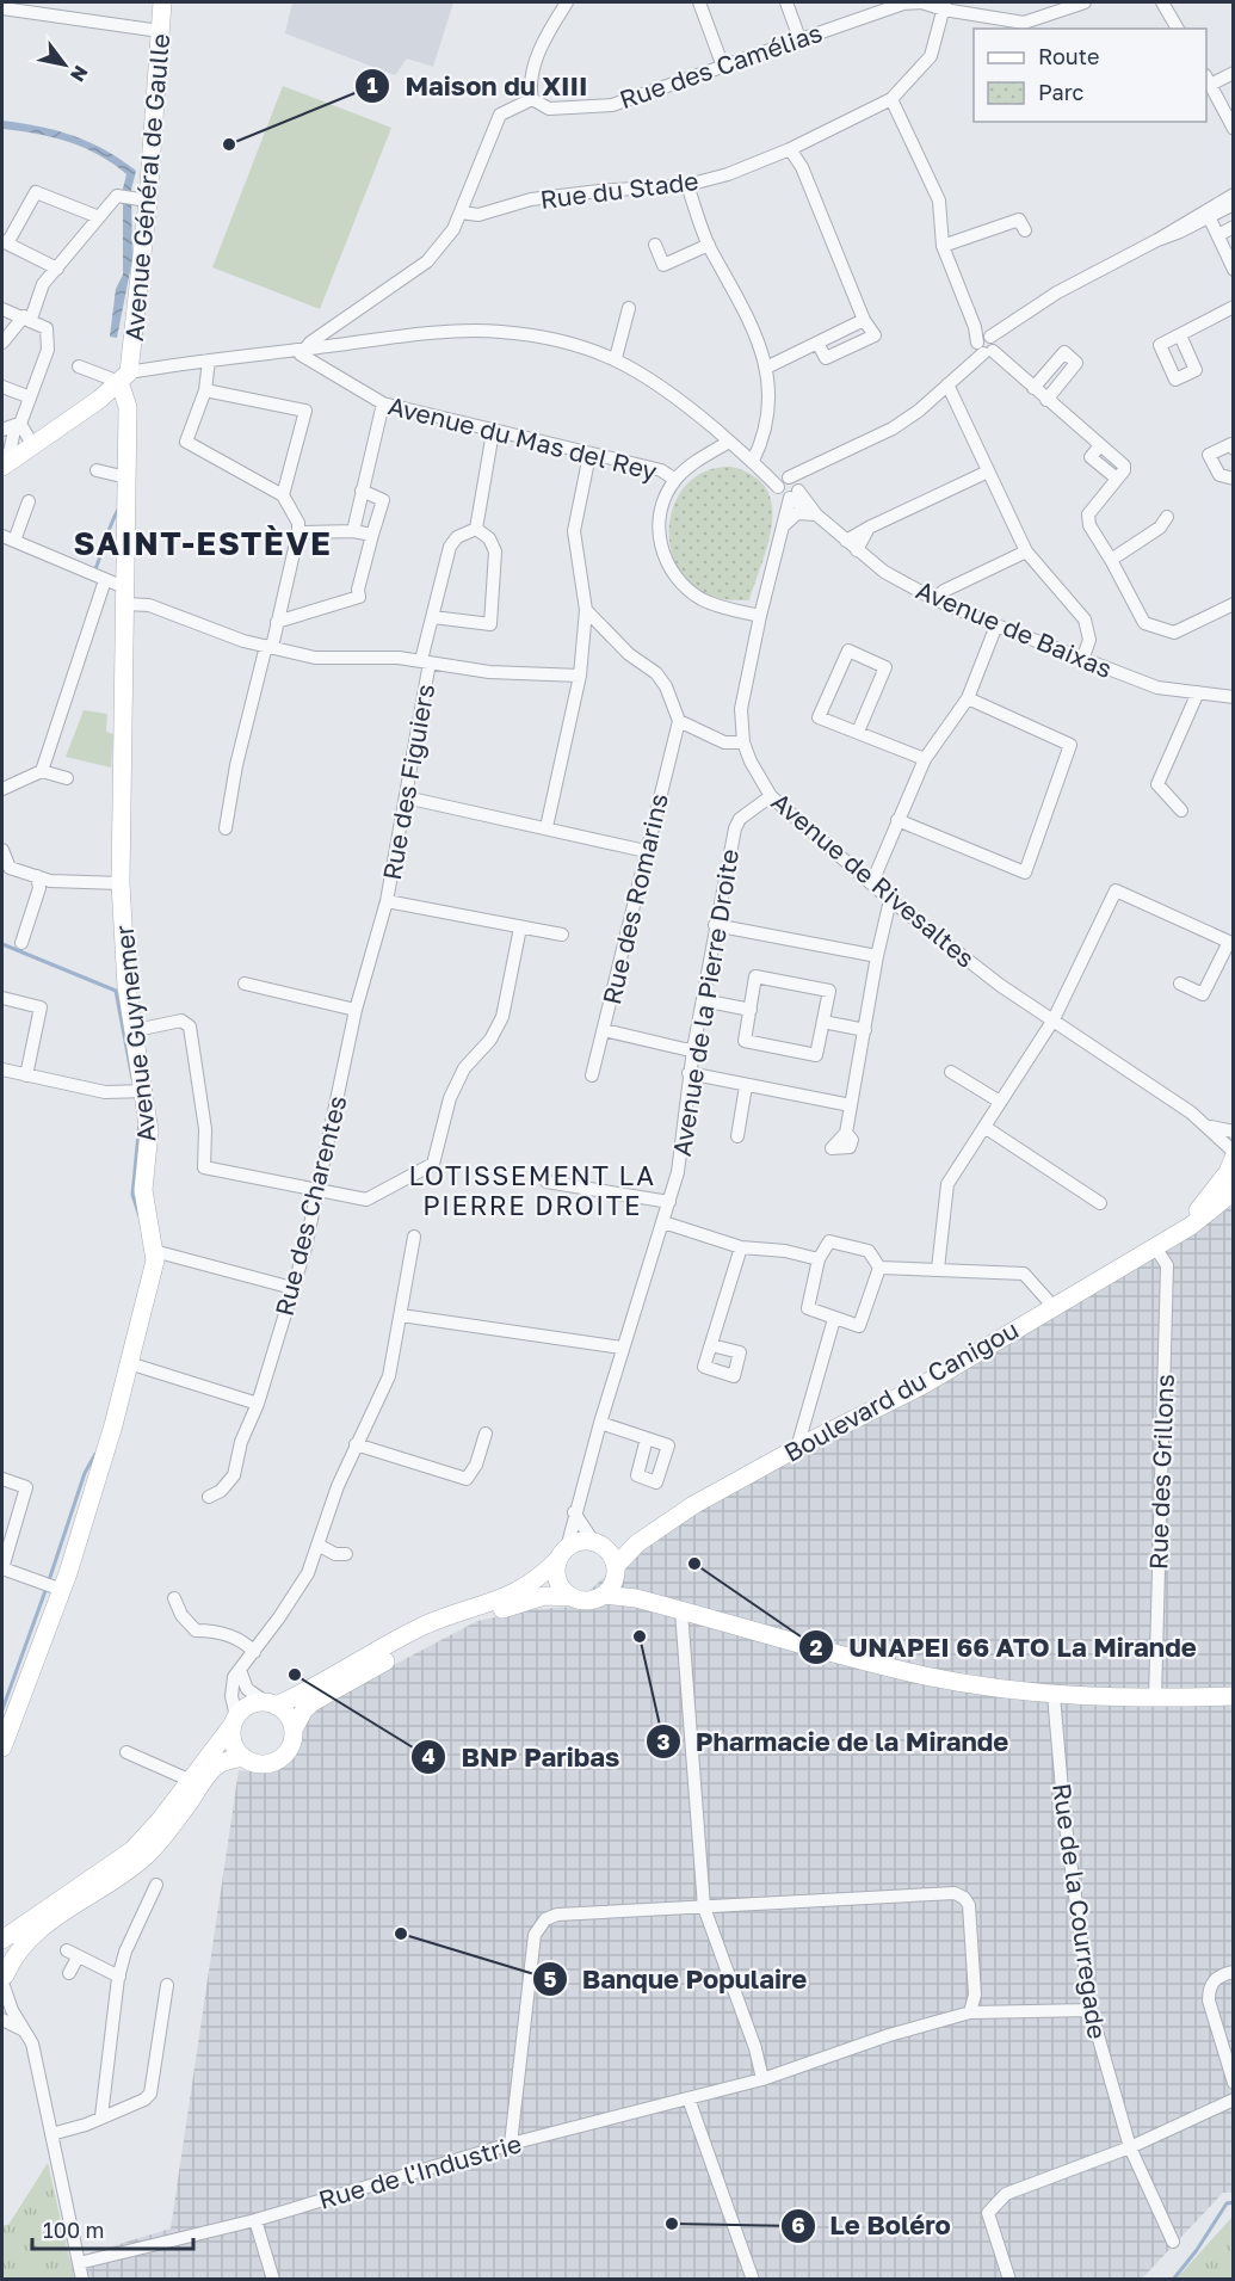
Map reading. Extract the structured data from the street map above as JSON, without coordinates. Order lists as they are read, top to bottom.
{
  "streets": {
    "main road": ["Avenue Général de Gaulle", "Avenue Guynemer", "Boulevard du Canigou"],
    "street": [
      "Rue des Camélias",
      "Rue du Stade",
      "Avenue du Mas del Rey",
      "Avenue de Baixas",
      "Rue des Figuiers",
      "Avenue de Rivesaltes",
      "Rue des Romarins",
      "Avenue de la Pierre Droite",
      "Rue des Charentes",
      "Rue des Grillons",
      "Rue de la Courregade",
      "Rue de l'Industrie"
    ]
  },
  "crossings": [
    ["Avenue Général de Gaulle", "Avenue Guynemer"],
    ["Avenue du Mas del Rey", "Avenue de Baixas"],
    ["Avenue du Mas del Rey", "Avenue de Rivesaltes"],
    ["Avenue de Baixas", "Avenue de Rivesaltes"],
    ["Rue des Figuiers", "Rue des Charentes"],
    ["Avenue de Rivesaltes", "Avenue de la Pierre Droite"],
    ["Avenue de la Pierre Droite", "Boulevard du Canigou"],
    ["Boulevard du Canigou", "Rue des Grillons"],
    ["Rue de la Courregade", "Rue de l'Industrie"]
  ],
  "districts": ["SAINT-ESTÈVE", "LOTISSEMENT LA PIERRE DROITE"],
  "places": [
    "Maison du XIII",
    "UNAPEI 66 ATO La Mirande",
    "Pharmacie de la Mirande",
    "BNP Paribas",
    "Banque Populaire",
    "Le Boléro"
  ],
  "legend": ["Route", "Parc"],
  "scale_bar": "100 m",
  "north": "bottom right"
}
